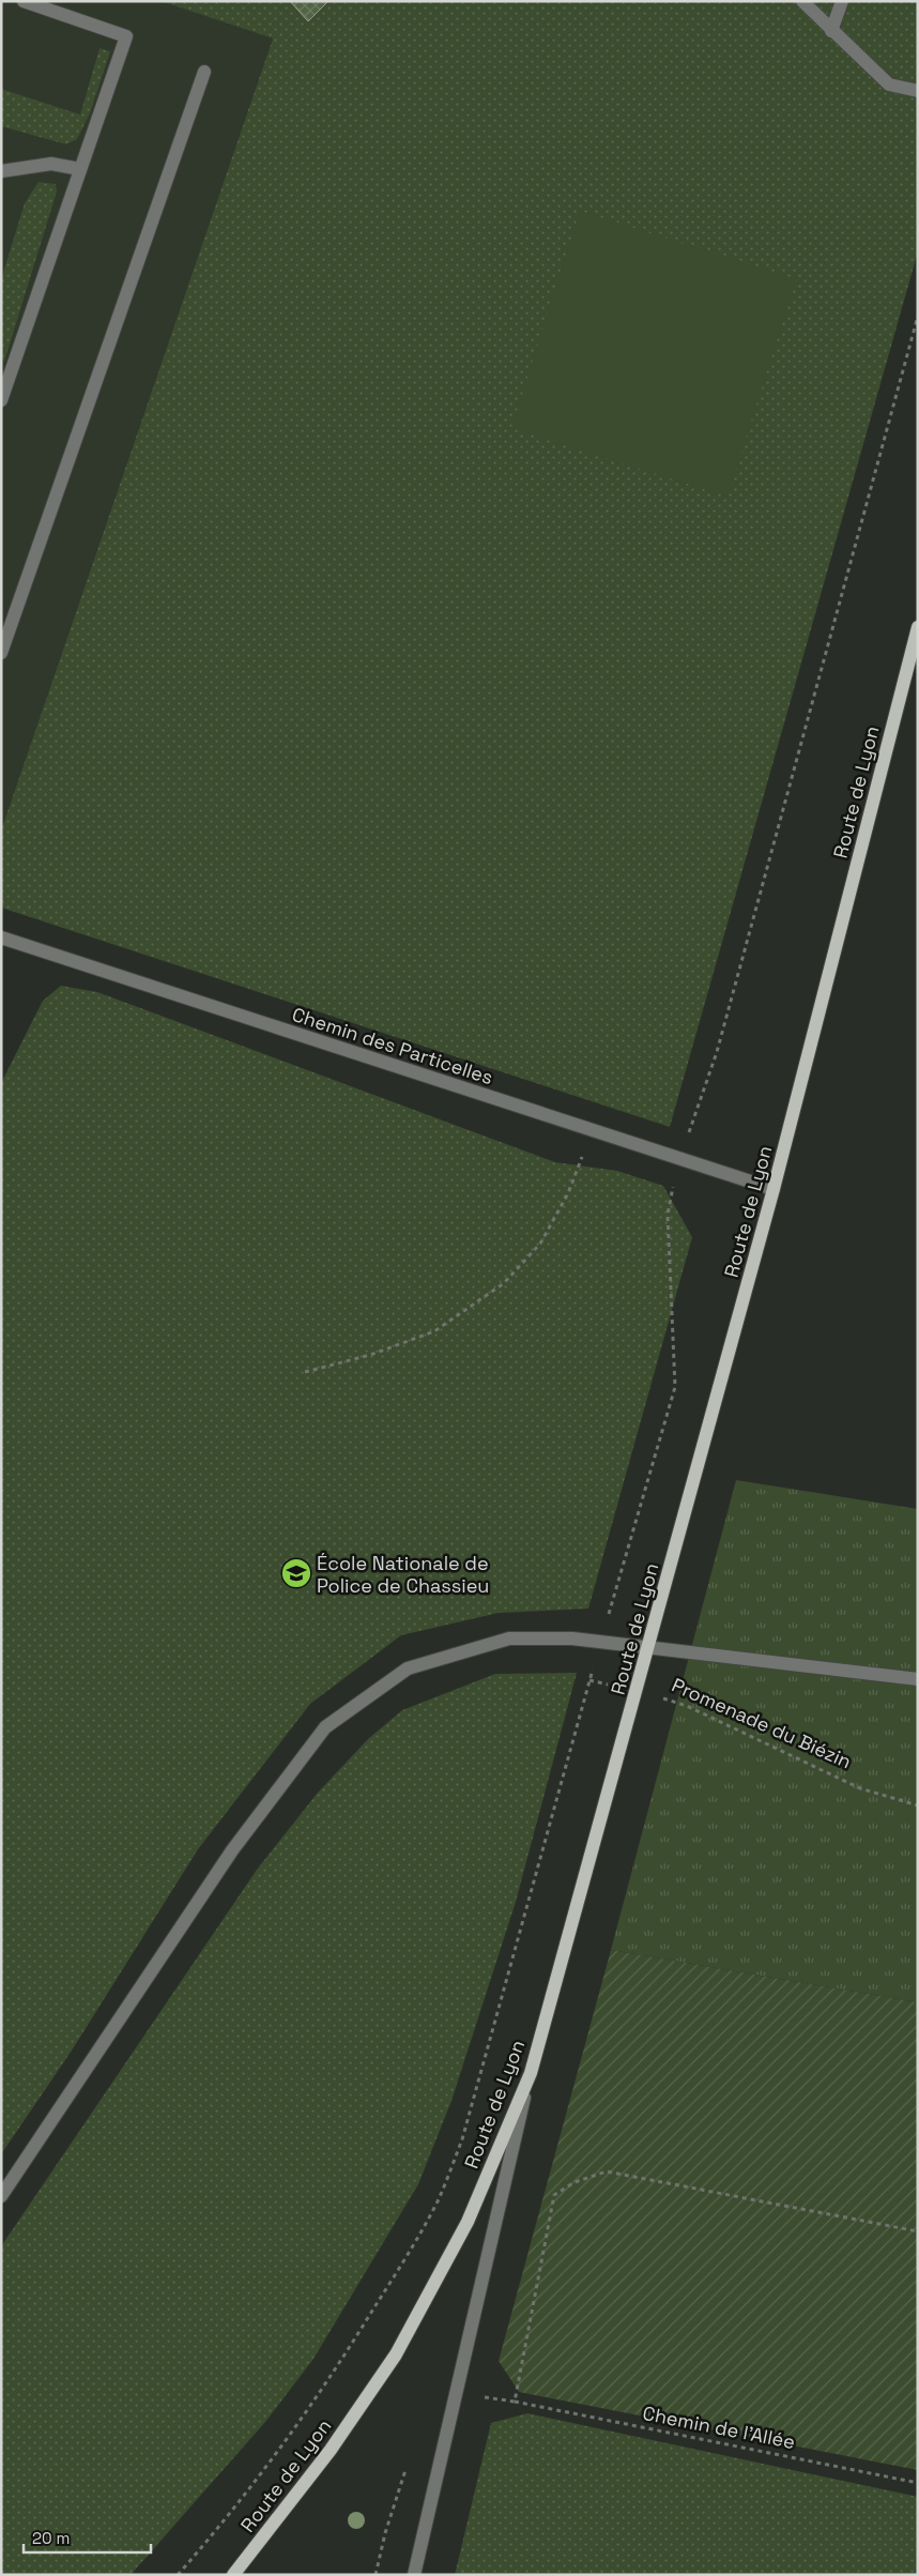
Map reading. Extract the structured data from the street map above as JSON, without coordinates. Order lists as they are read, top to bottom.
{
  "streets": {
    "main road": ["Route de Lyon"],
    "street": ["Chemin des Particelles", "Promenade du Biézin"],
    "path": ["Chemin de l'Allée"]
  },
  "crossings": [
    ["Route de Lyon", "Chemin des Particelles"],
    ["Route de Lyon", "Promenade du Biézin"]
  ],
  "places": {
    "school or university": ["École Nationale de Police de Chassieu"]
  },
  "scale_bar": "20 m"
}
